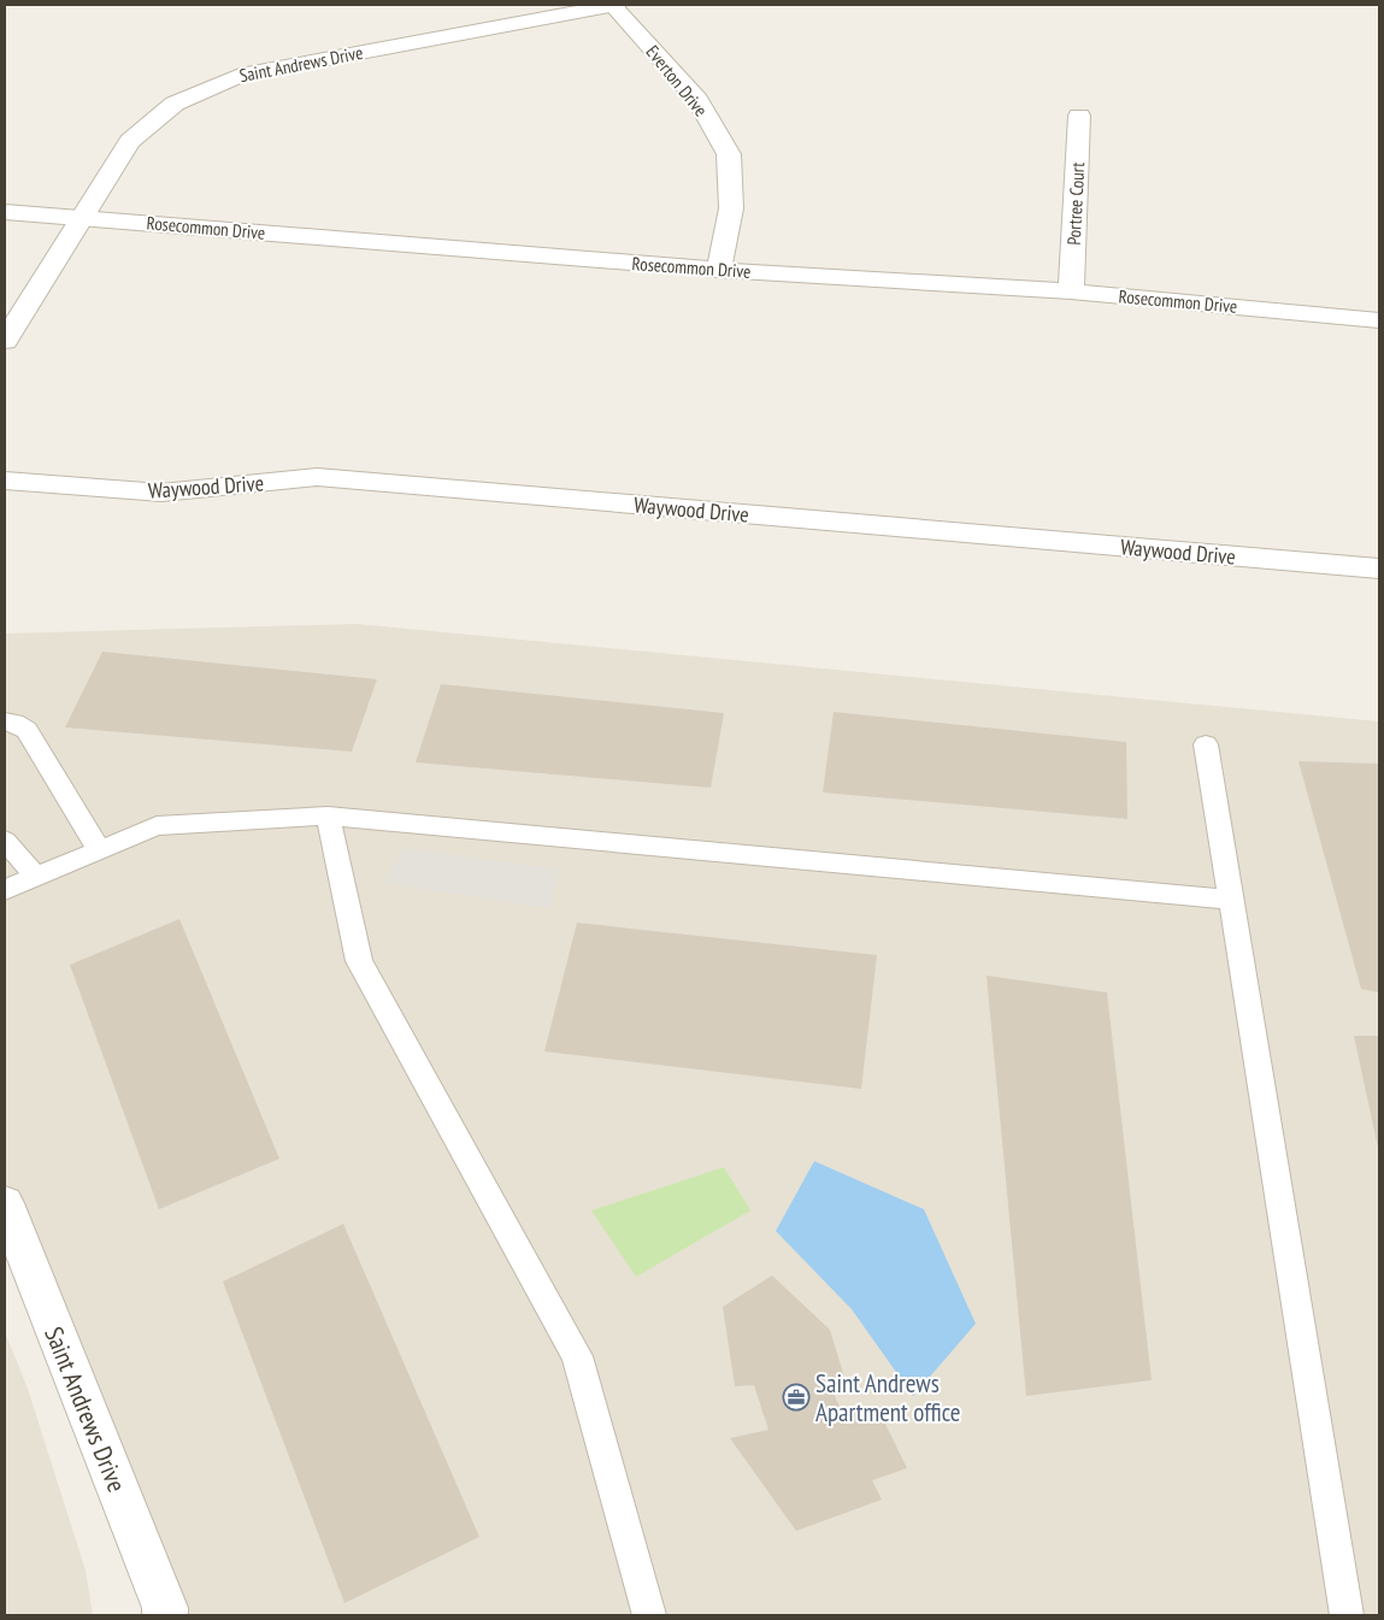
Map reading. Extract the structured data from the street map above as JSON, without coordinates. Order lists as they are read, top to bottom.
{
  "streets": {
    "street": [
      "Saint Andrews Drive",
      "Everton Drive",
      "Portree Court",
      "Rosecommon Drive",
      "Waywood Drive"
    ]
  },
  "crossings": [
    ["Saint Andrews Drive", "Everton Drive"],
    ["Saint Andrews Drive", "Rosecommon Drive"],
    ["Everton Drive", "Rosecommon Drive"],
    ["Portree Court", "Rosecommon Drive"]
  ],
  "places": {
    "office": ["Saint Andrews Apartment office"]
  }
}
